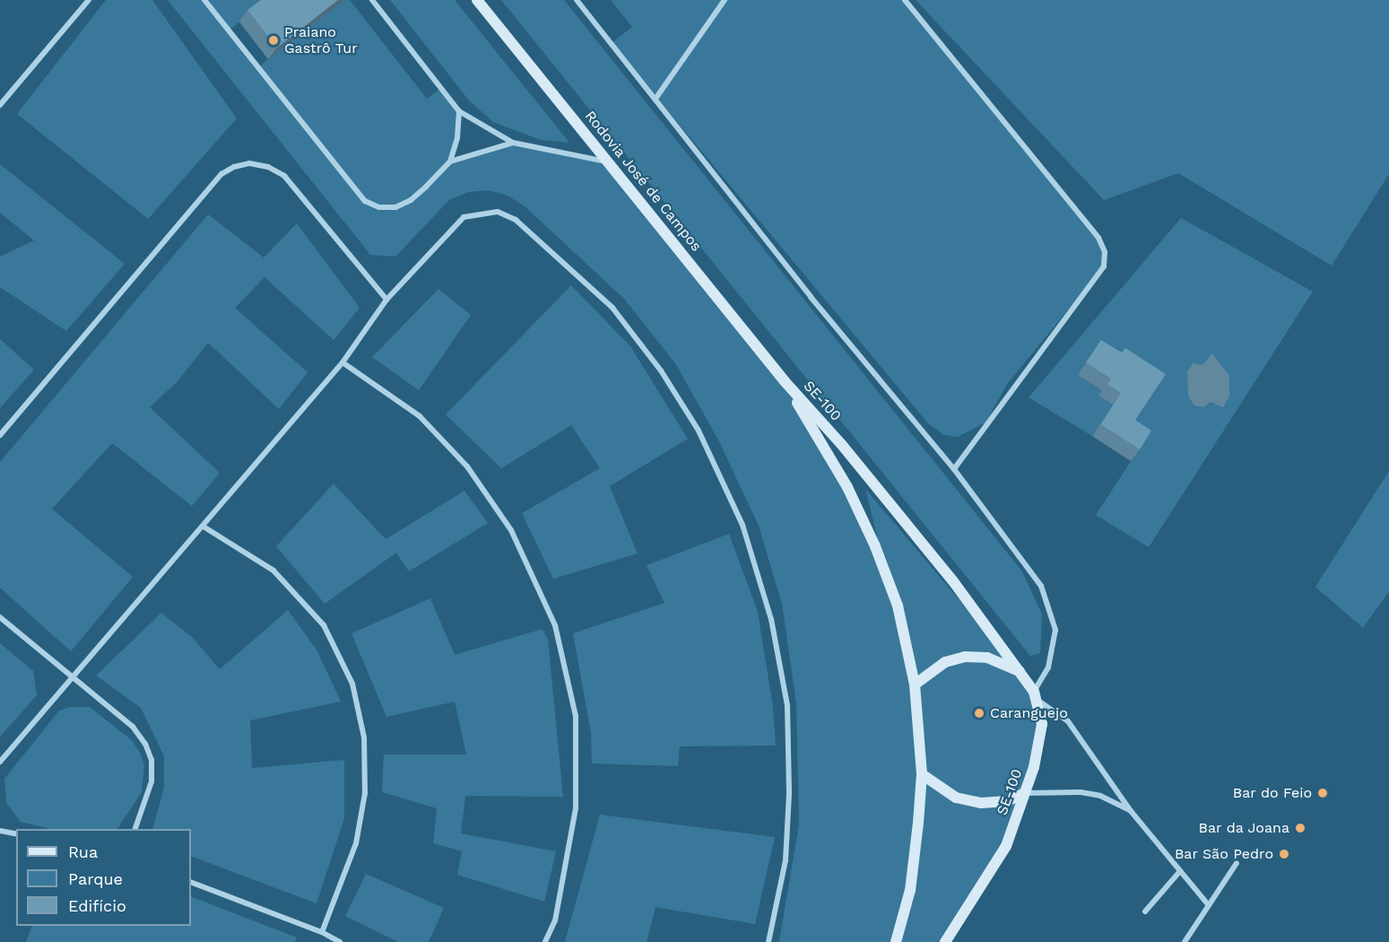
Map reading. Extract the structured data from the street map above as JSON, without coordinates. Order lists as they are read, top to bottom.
{
  "streets": {
    "main road": ["Rodovia José de Campos", "SE-100"]
  },
  "crossings": [
    ["Rodovia José de Campos", "SE-100"]
  ],
  "places": [
    "Praiano Gastrô Tur",
    "Caranguejo",
    "Bar do Feio",
    "Bar da Joana",
    "Bar São Pedro"
  ],
  "legend": ["Rua", "Parque", "Edifício"]
}
